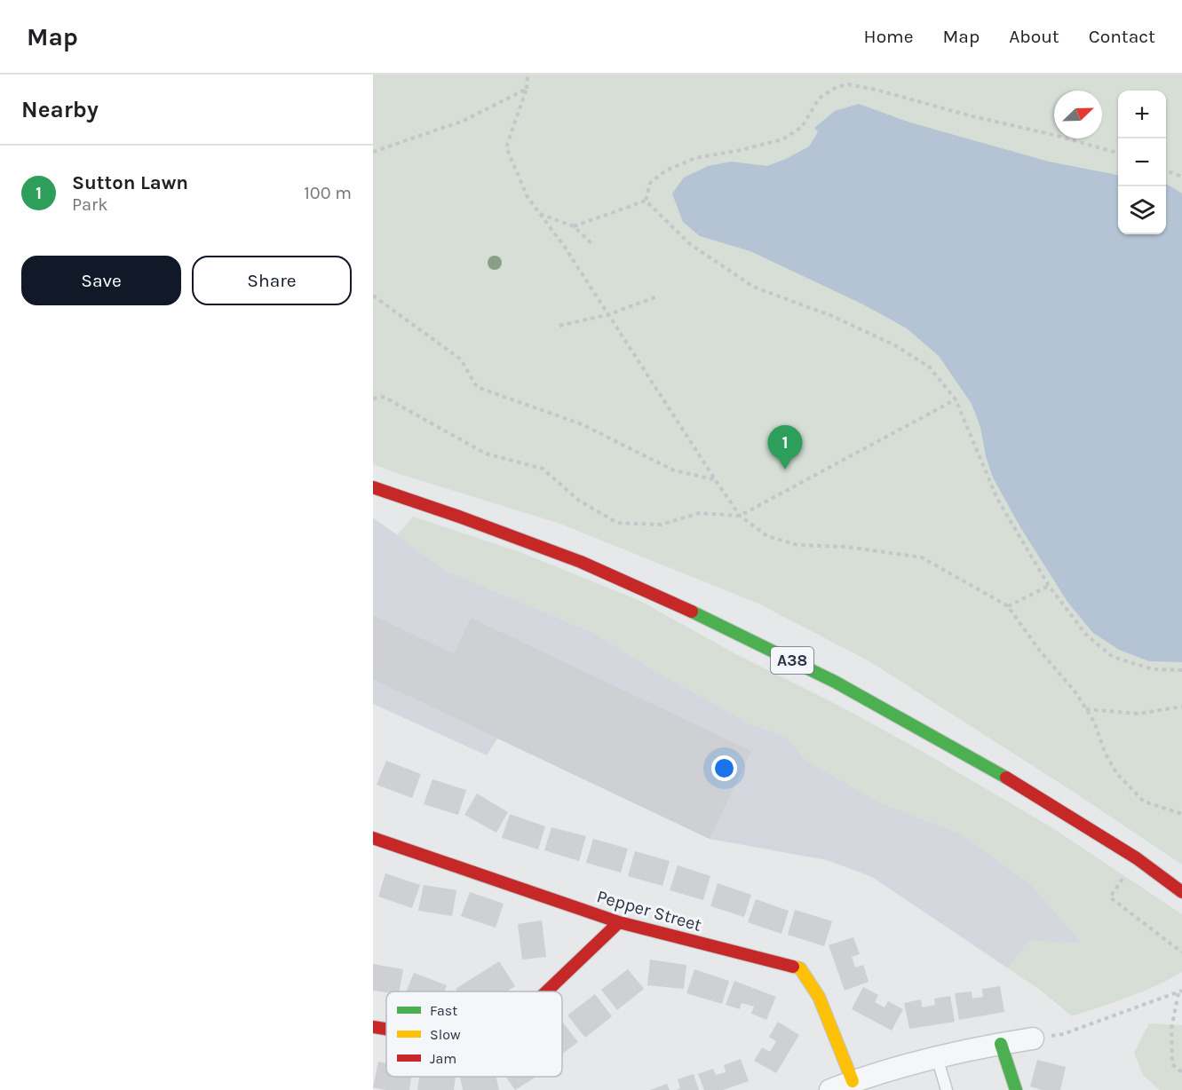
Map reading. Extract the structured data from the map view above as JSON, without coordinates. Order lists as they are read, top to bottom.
{
  "streets": {
    "main road": ["A38", "Pepper Street"]
  },
  "legend": ["Fast", "Slow", "Jam"],
  "north": "top right",
  "page": {
    "header": "Map",
    "nav": [
      "Home",
      "Map",
      "About",
      "Contact"
    ],
    "heading": "Nearby",
    "map_buttons": ["+", "−"],
    "list": [
      {
        "mark": "1",
        "name": "Sutton Lawn",
        "note": "Park",
        "value": "100 m"
      }
    ],
    "buttons": ["Save", "Share"],
    "pins": "1"
  }
}
